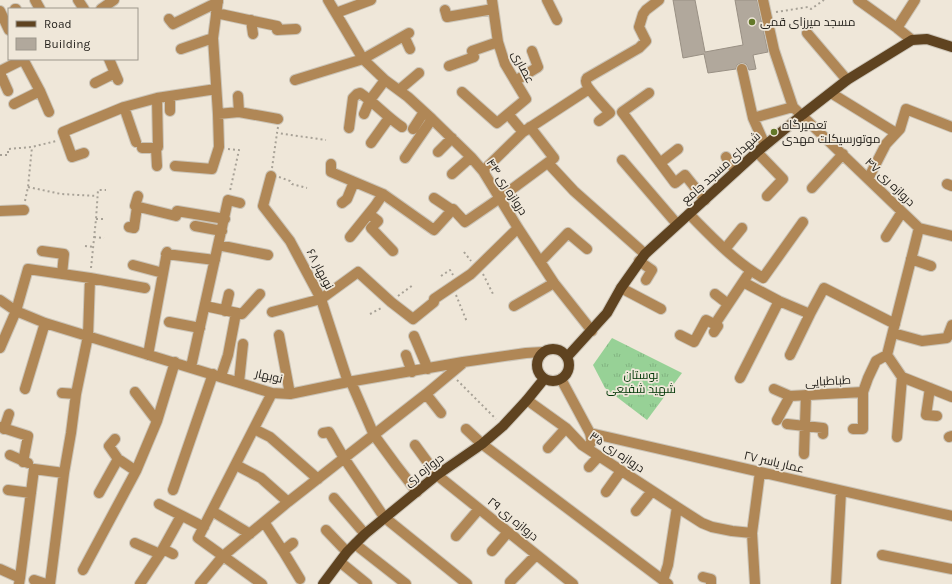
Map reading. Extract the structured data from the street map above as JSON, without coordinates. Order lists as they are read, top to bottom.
{
  "streets": {
    "main road": ["شهدای مسجد جامع", "دروازه ری"],
    "street": [
      "عصاری",
      "دروازه ری ۴۷",
      "دروازه ری ۴۴",
      "نوبهار ۶۸",
      "نوبهار",
      "طباطبایی",
      "دروازه ری ۳۵",
      "عمار یاسر ۲۷",
      "دروازه ری ۲۹"
    ]
  },
  "crossings": [
    ["شهدای مسجد جامع", "دروازه ری ۴۷"],
    ["شهدای مسجد جامع", "دروازه ری ۴۴"],
    ["شهدای مسجد جامع", "نوبهار"],
    ["شهدای مسجد جامع", "دروازه ری"],
    ["نوبهار ۶۸", "نوبهار"],
    ["نوبهار ۶۸", "دروازه ری"],
    ["نوبهار", "دروازه ری"],
    ["دروازه ری ۳۵", "دروازه ری"],
    ["دروازه ری", "دروازه ری ۲۹"]
  ],
  "parks": ["بوستان شهید شفیعی"],
  "places": ["مسجد میرزای قمی", "تعمیرگاه موتورسیکلت مهدی"],
  "legend": ["Road", "Building"]
}
